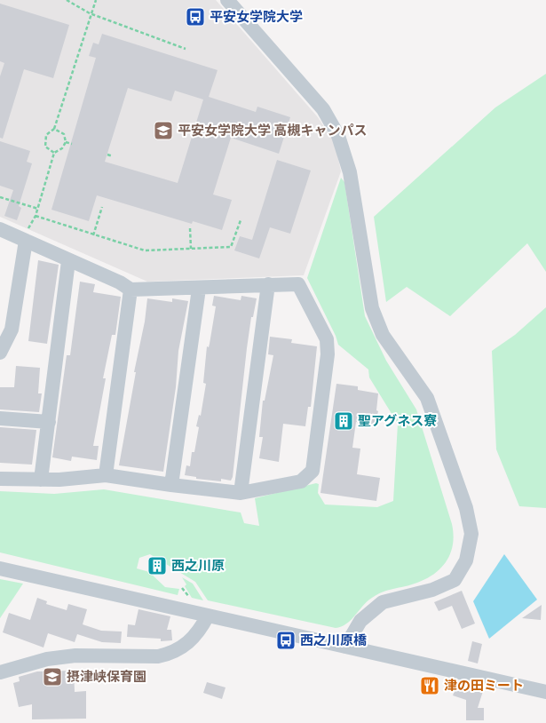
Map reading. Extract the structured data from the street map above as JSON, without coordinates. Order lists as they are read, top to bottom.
{
  "places": {
    "bus stop": ["平安女学院大学", "西之川原橋"],
    "school or university": ["平安女学院大学 高槻キャンパス", "摂津峡保育園"],
    "building": ["聖アグネス寮", "西之川原"],
    "restaurant": ["津の田ミート"]
  }
}
